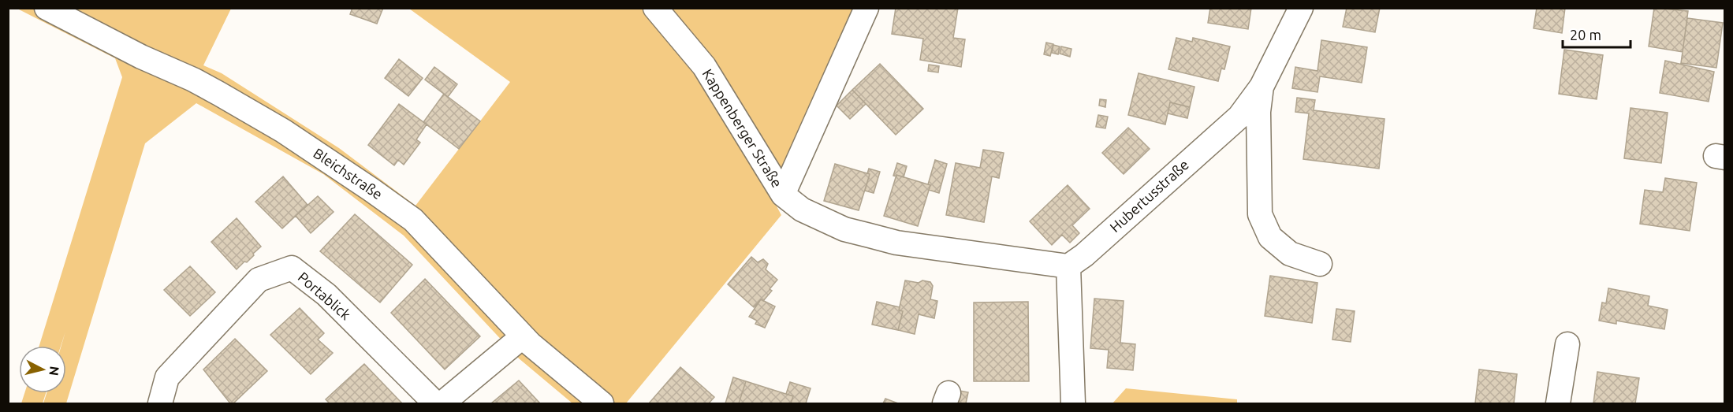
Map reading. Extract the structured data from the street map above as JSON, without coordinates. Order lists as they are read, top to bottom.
{
  "streets": {
    "street": [
      "Kappenberger Straße",
      "Bleichstraße",
      "Hubertusstraße",
      "Portablick"
    ]
  },
  "crossings": [
    ["Kappenberger Straße", "Hubertusstraße"]
  ],
  "scale_bar": "20 m",
  "north": "right"
}
